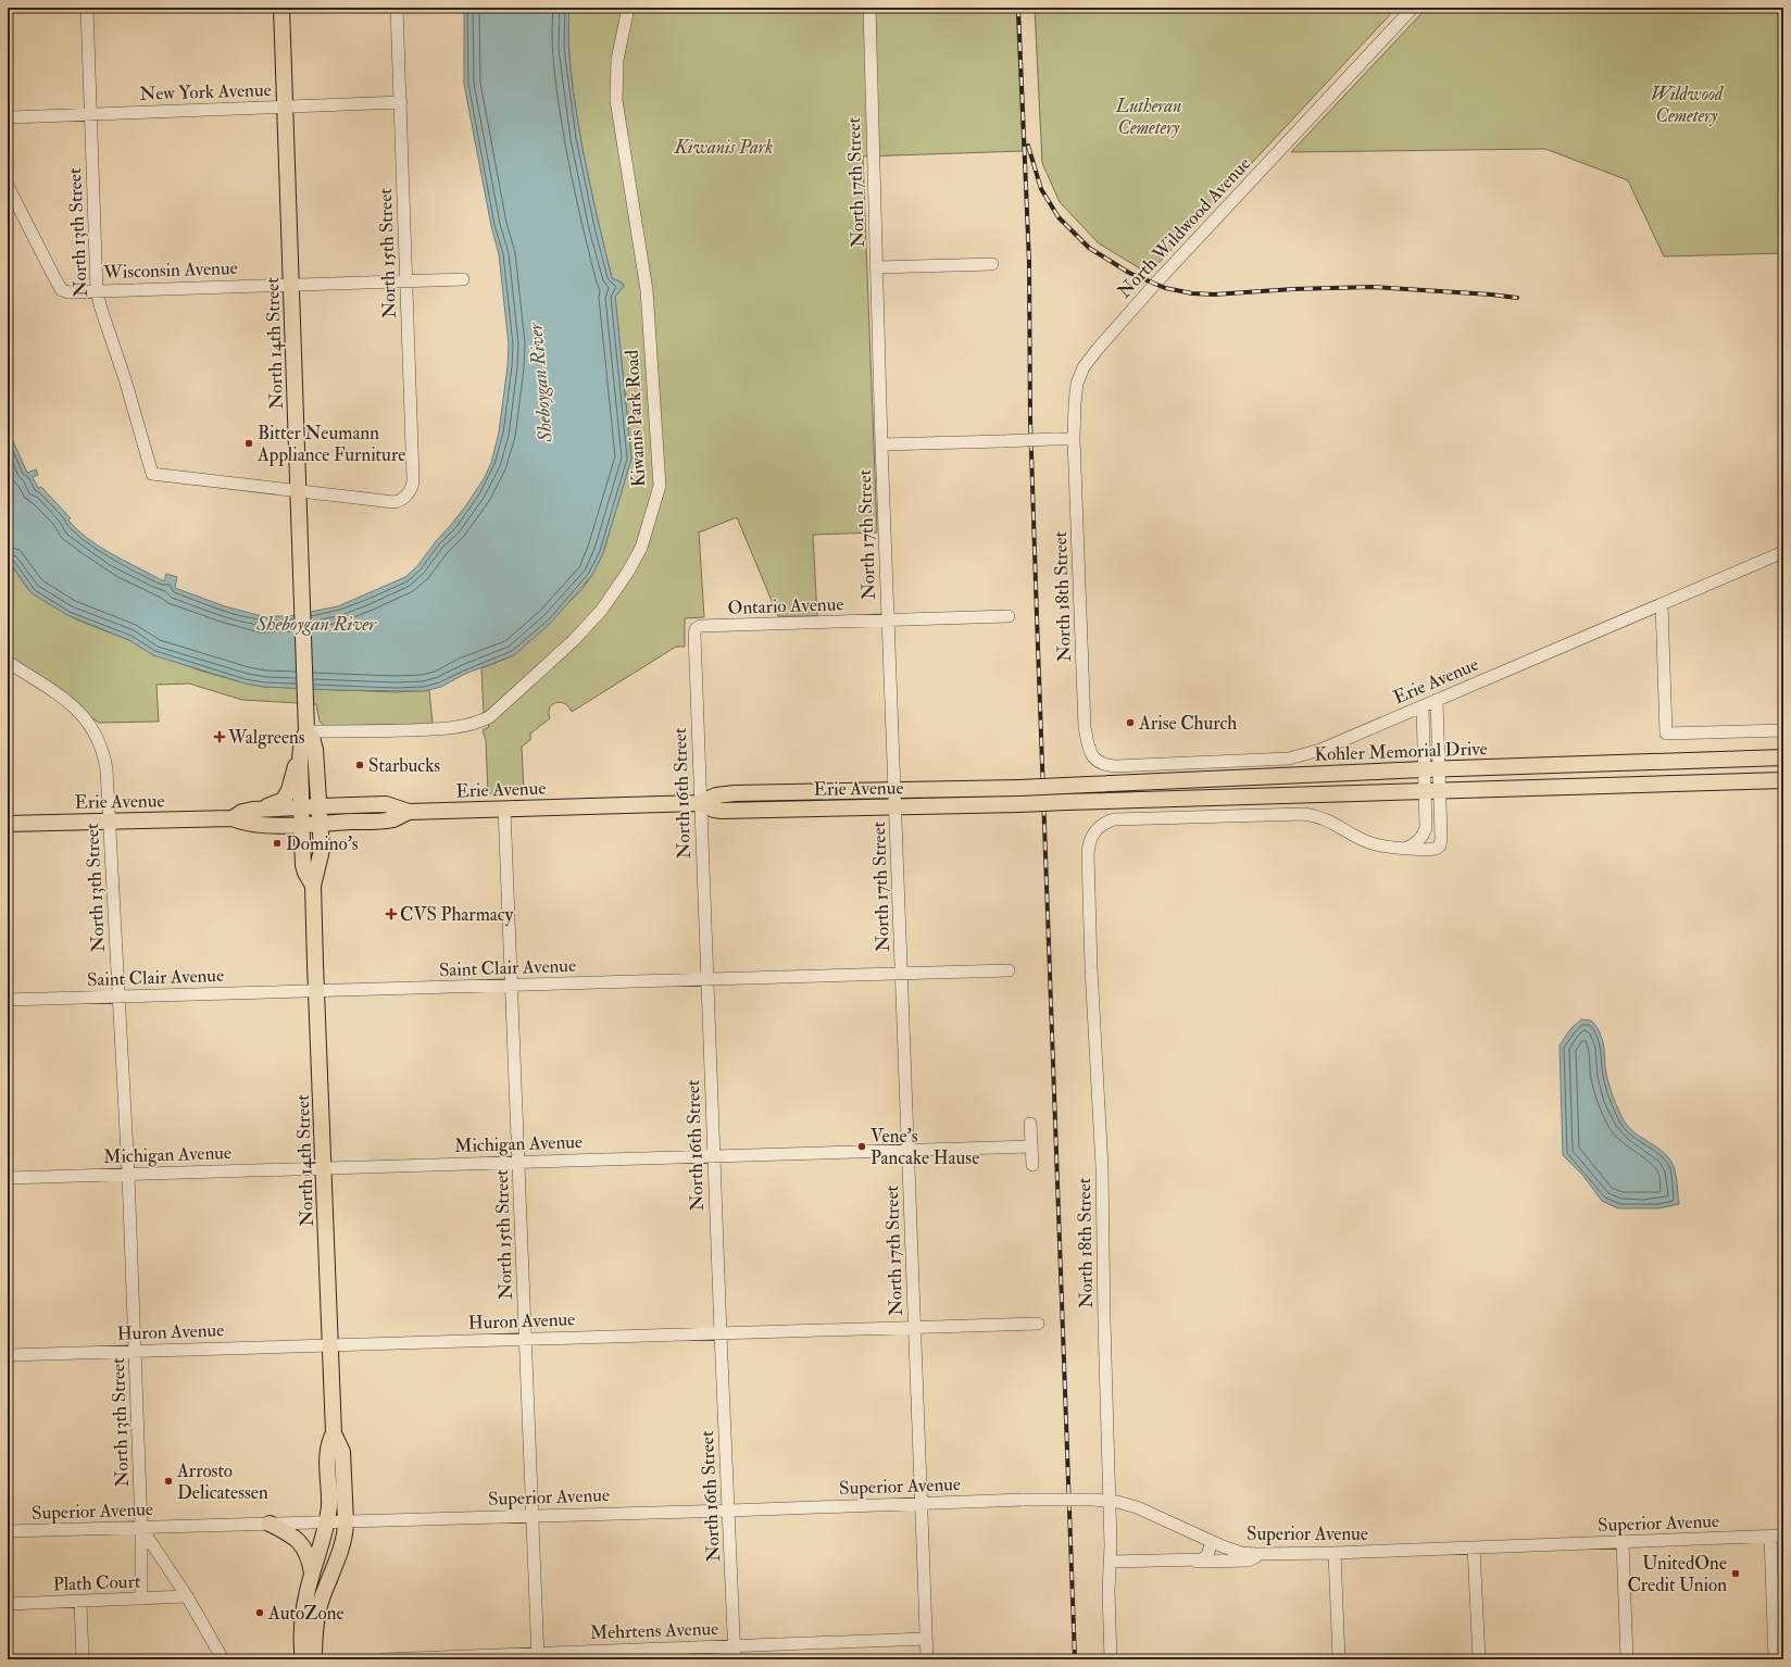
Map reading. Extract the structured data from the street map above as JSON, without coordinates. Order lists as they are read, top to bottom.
{
  "streets": {
    "main road": ["North 14th Street", "Erie Avenue", "Kohler Memorial Drive"],
    "street": [
      "New York Avenue",
      "North 17th Street",
      "North Wildwood Avenue",
      "North 13th Street",
      "North 15th Street",
      "Wisconsin Avenue",
      "Kiwanis Park Road",
      "North 18th Street",
      "Ontario Avenue",
      "North 16th Street",
      "Saint Clair Avenue",
      "Michigan Avenue",
      "Huron Avenue",
      "Superior Avenue",
      "Plath Court",
      "Mehrtens Avenue"
    ]
  },
  "crossings": [
    ["New York Avenue", "North 13th Street"],
    ["New York Avenue", "North 15th Street"],
    ["New York Avenue", "North 14th Street"],
    ["North 17th Street", "Ontario Avenue"],
    ["North 17th Street", "Erie Avenue"],
    ["North 17th Street", "Saint Clair Avenue"],
    ["North 17th Street", "Michigan Avenue"],
    ["North 17th Street", "Huron Avenue"],
    ["North 17th Street", "Superior Avenue"],
    ["North 17th Street", "Mehrtens Avenue"],
    ["North Wildwood Avenue", "North 18th Street"],
    ["North 13th Street", "North 15th Street"],
    ["North 13th Street", "Wisconsin Avenue"],
    ["North 13th Street", "North 14th Street"],
    ["North 13th Street", "Erie Avenue"],
    ["North 13th Street", "Saint Clair Avenue"],
    ["North 13th Street", "Michigan Avenue"],
    ["North 13th Street", "Huron Avenue"],
    ["North 13th Street", "Superior Avenue"],
    ["North 13th Street", "Plath Court"],
    ["North 15th Street", "Wisconsin Avenue"],
    ["North 15th Street", "North 14th Street"],
    ["North 15th Street", "Erie Avenue"],
    ["North 15th Street", "Saint Clair Avenue"],
    ["North 15th Street", "Michigan Avenue"],
    ["North 15th Street", "Huron Avenue"],
    ["North 15th Street", "Superior Avenue"],
    ["North 15th Street", "Mehrtens Avenue"],
    ["Wisconsin Avenue", "North 14th Street"],
    ["North 14th Street", "Kiwanis Park Road"],
    ["North 14th Street", "Erie Avenue"],
    ["North 14th Street", "Saint Clair Avenue"],
    ["North 14th Street", "Michigan Avenue"],
    ["North 14th Street", "Huron Avenue"],
    ["North 14th Street", "Superior Avenue"],
    ["North 18th Street", "Erie Avenue"],
    ["North 18th Street", "Superior Avenue"],
    ["Ontario Avenue", "North 16th Street"],
    ["Erie Avenue", "Kohler Memorial Drive"],
    ["Erie Avenue", "North 16th Street"],
    ["North 16th Street", "Saint Clair Avenue"],
    ["North 16th Street", "Michigan Avenue"],
    ["North 16th Street", "Huron Avenue"],
    ["North 16th Street", "Superior Avenue"],
    ["North 16th Street", "Mehrtens Avenue"]
  ],
  "water": ["Sheboygan River"],
  "parks": ["Wildwood Cemetery", "Lutheran Cemetery", "Kiwanis Park"],
  "places": {
    "other": [
      "Bitter Neumann Appliance Furniture",
      "Arise Church",
      "Starbucks",
      "Domino's",
      "Vene's Pancake Hause",
      "Arrosto Delicatessen",
      "UnitedOne Credit Union",
      "AutoZone"
    ],
    "health": ["Walgreens", "CVS Pharmacy"]
  }
}
